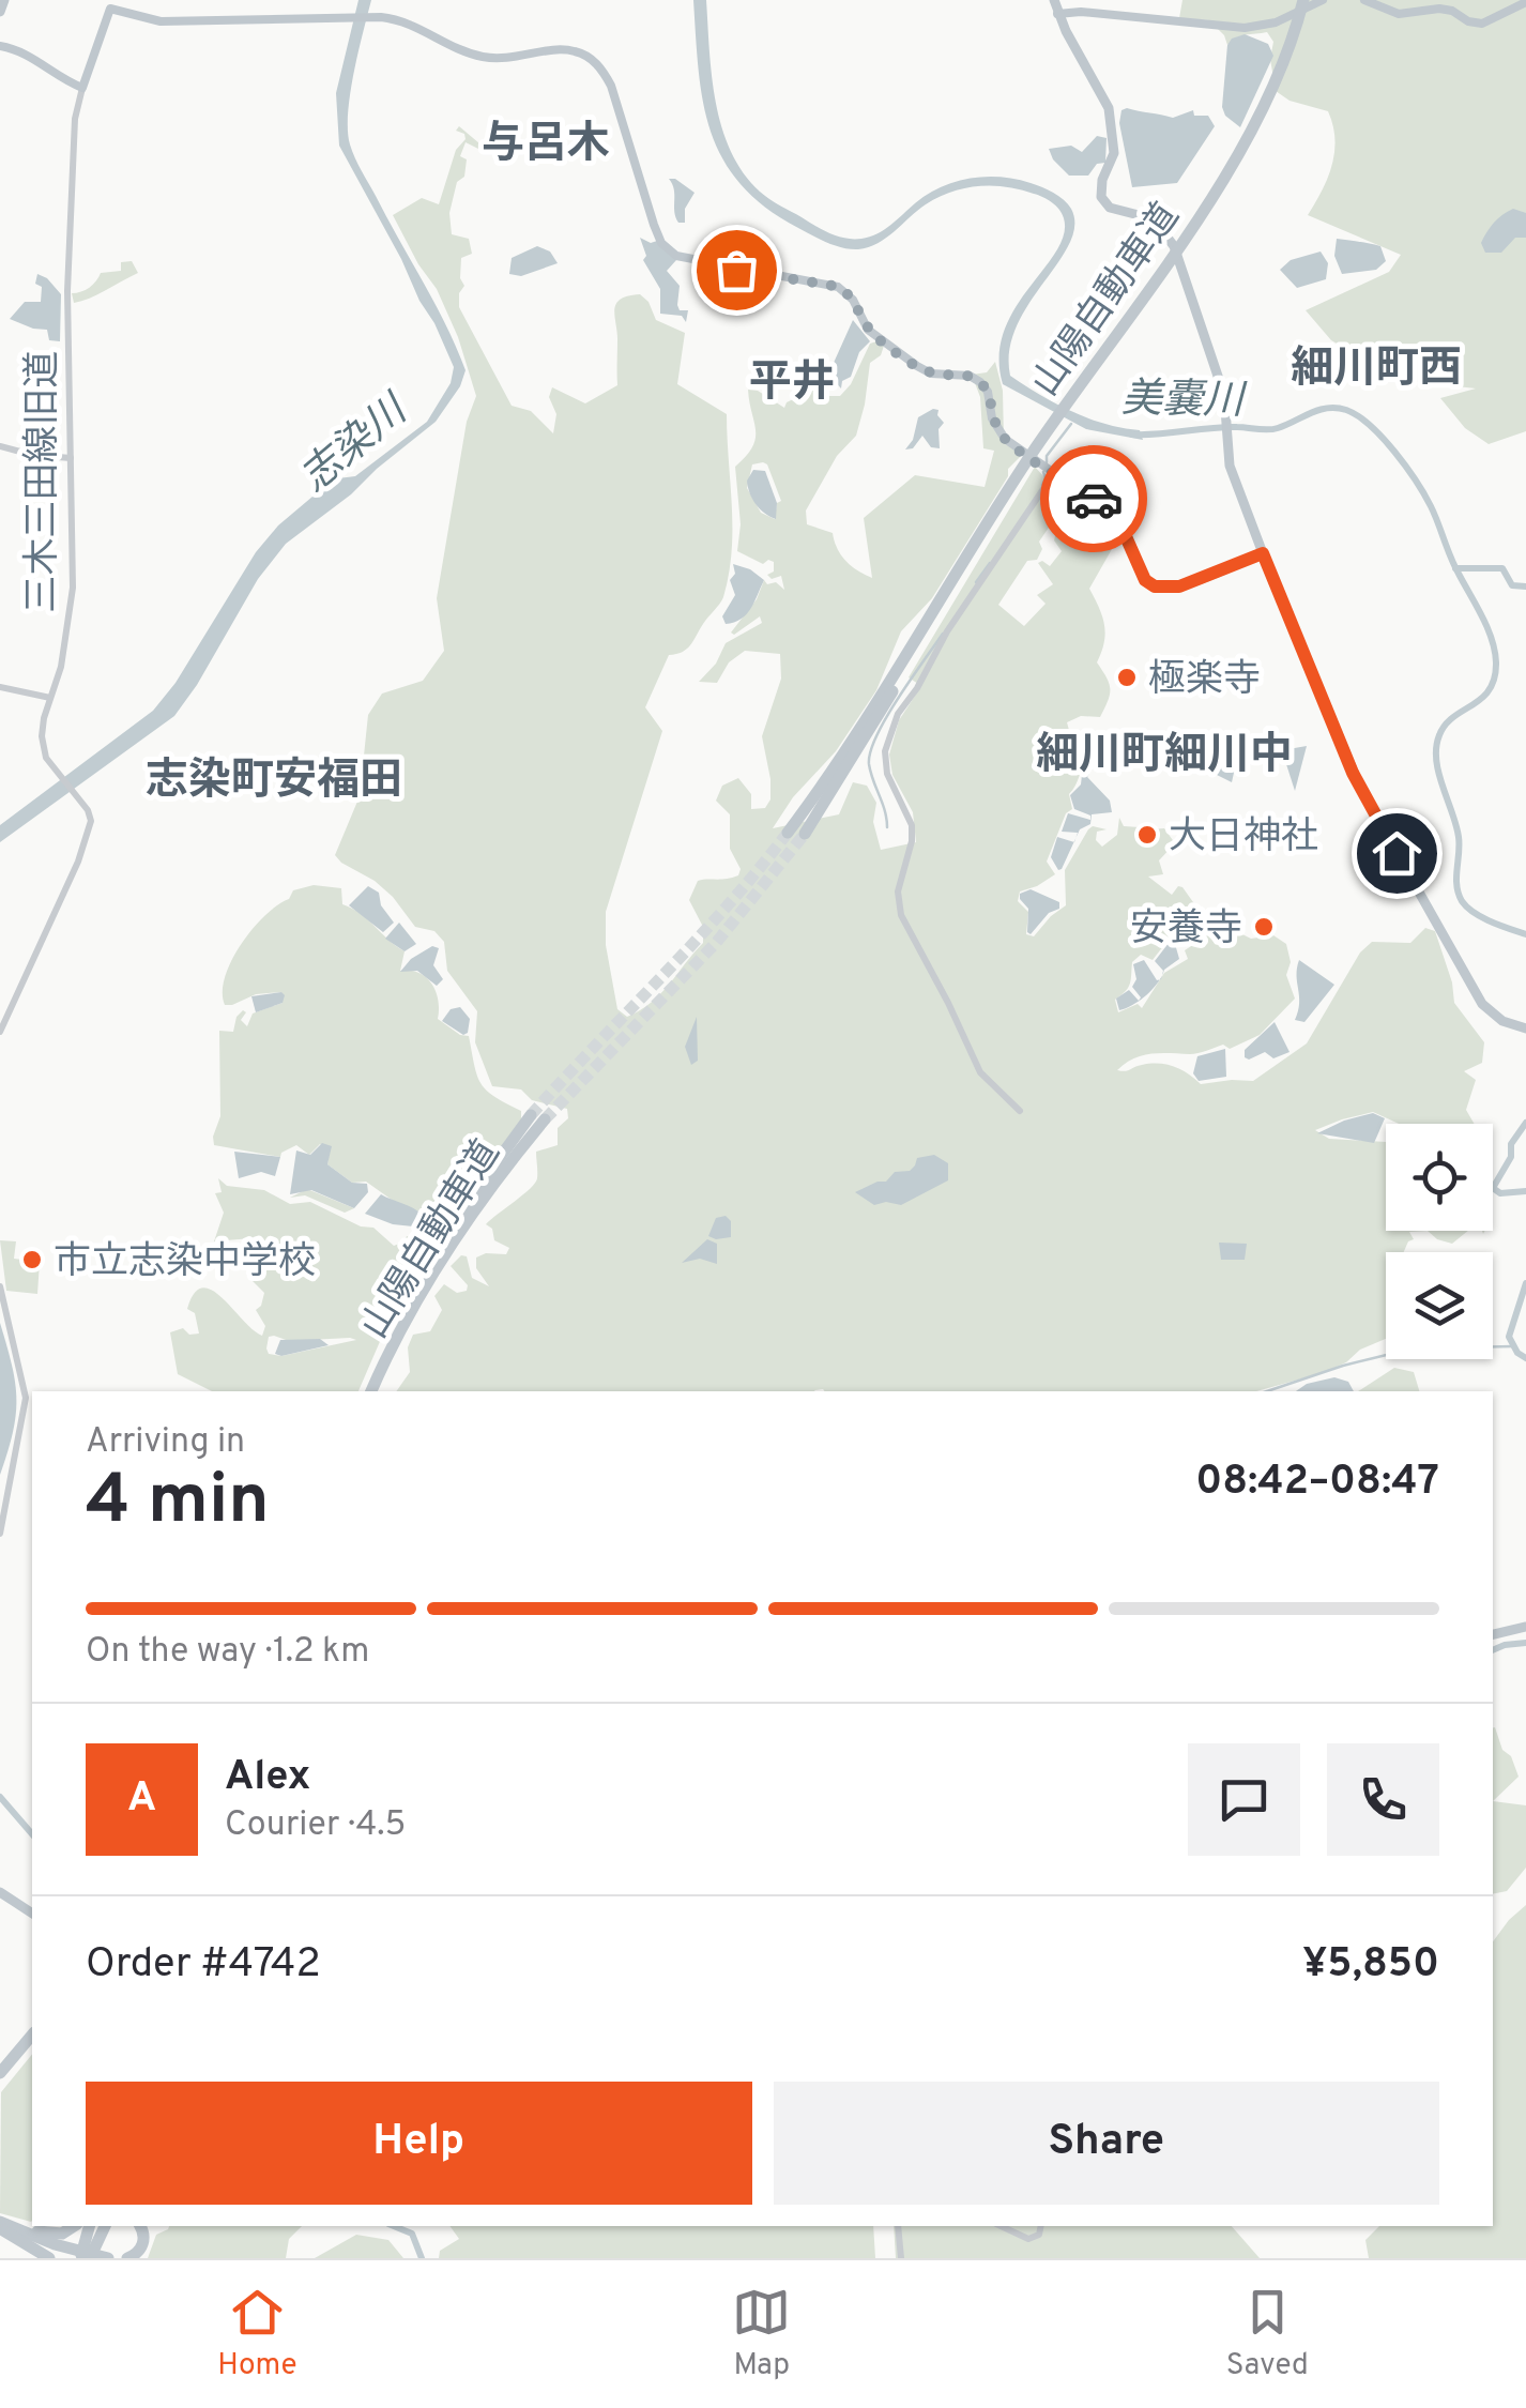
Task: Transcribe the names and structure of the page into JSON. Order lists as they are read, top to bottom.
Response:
{
  "streets": {
    "highway": ["山陽自動車道"],
    "street": ["三木三田線旧道"]
  },
  "districts": [
    "与呂木",
    "細川町西",
    "平井",
    "細川町細川中",
    "志染町安福田"
  ],
  "water": ["美嚢川", "志染川"],
  "places": [
    "極楽寺",
    "大日神社",
    "安養寺",
    "市立志染中学校"
  ],
  "page": {
    "heading": ["4 min", "Arriving in", "08:42–08:47"],
    "panel": [
      "Alex",
      "Courier · 4.5",
      "Order #4742",
      "¥5,850"
    ],
    "bar": "On the way · 1.2 km",
    "round": "A",
    "buttons": ["Help", "Share"],
    "tabs": ["Home", "Map", "Saved"]
  }
}
